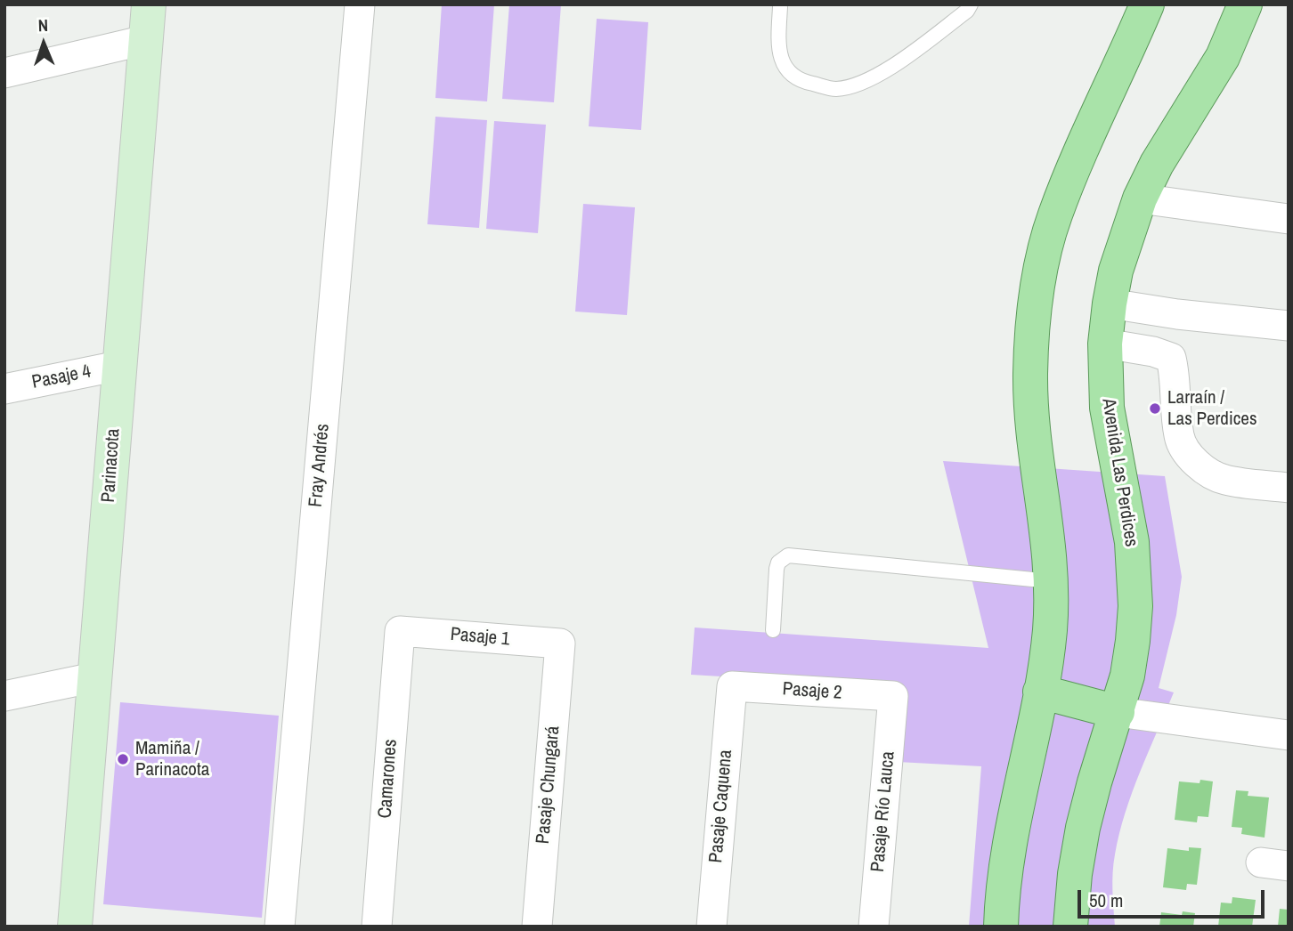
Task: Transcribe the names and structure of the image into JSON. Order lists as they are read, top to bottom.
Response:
{
  "streets": {
    "main road": ["Avenida Las Perdices"],
    "street": [
      "Pasaje 4",
      "Parinacota",
      "Fray Andrés",
      "Pasaje 1",
      "Pasaje 2",
      "Camarones",
      "Pasaje Chungará",
      "Pasaje Caquena",
      "Pasaje Río Lauca"
    ]
  },
  "crossings": [
    ["Pasaje 4", "Parinacota"],
    ["Pasaje 1", "Camarones"],
    ["Pasaje 1", "Pasaje Chungará"],
    ["Pasaje 2", "Pasaje Caquena"],
    ["Pasaje 2", "Pasaje Río Lauca"]
  ],
  "places": ["Larraín / Las Perdices", "Mamiña / Parinacota"],
  "scale_bar": "50 m",
  "north": "top"
}
